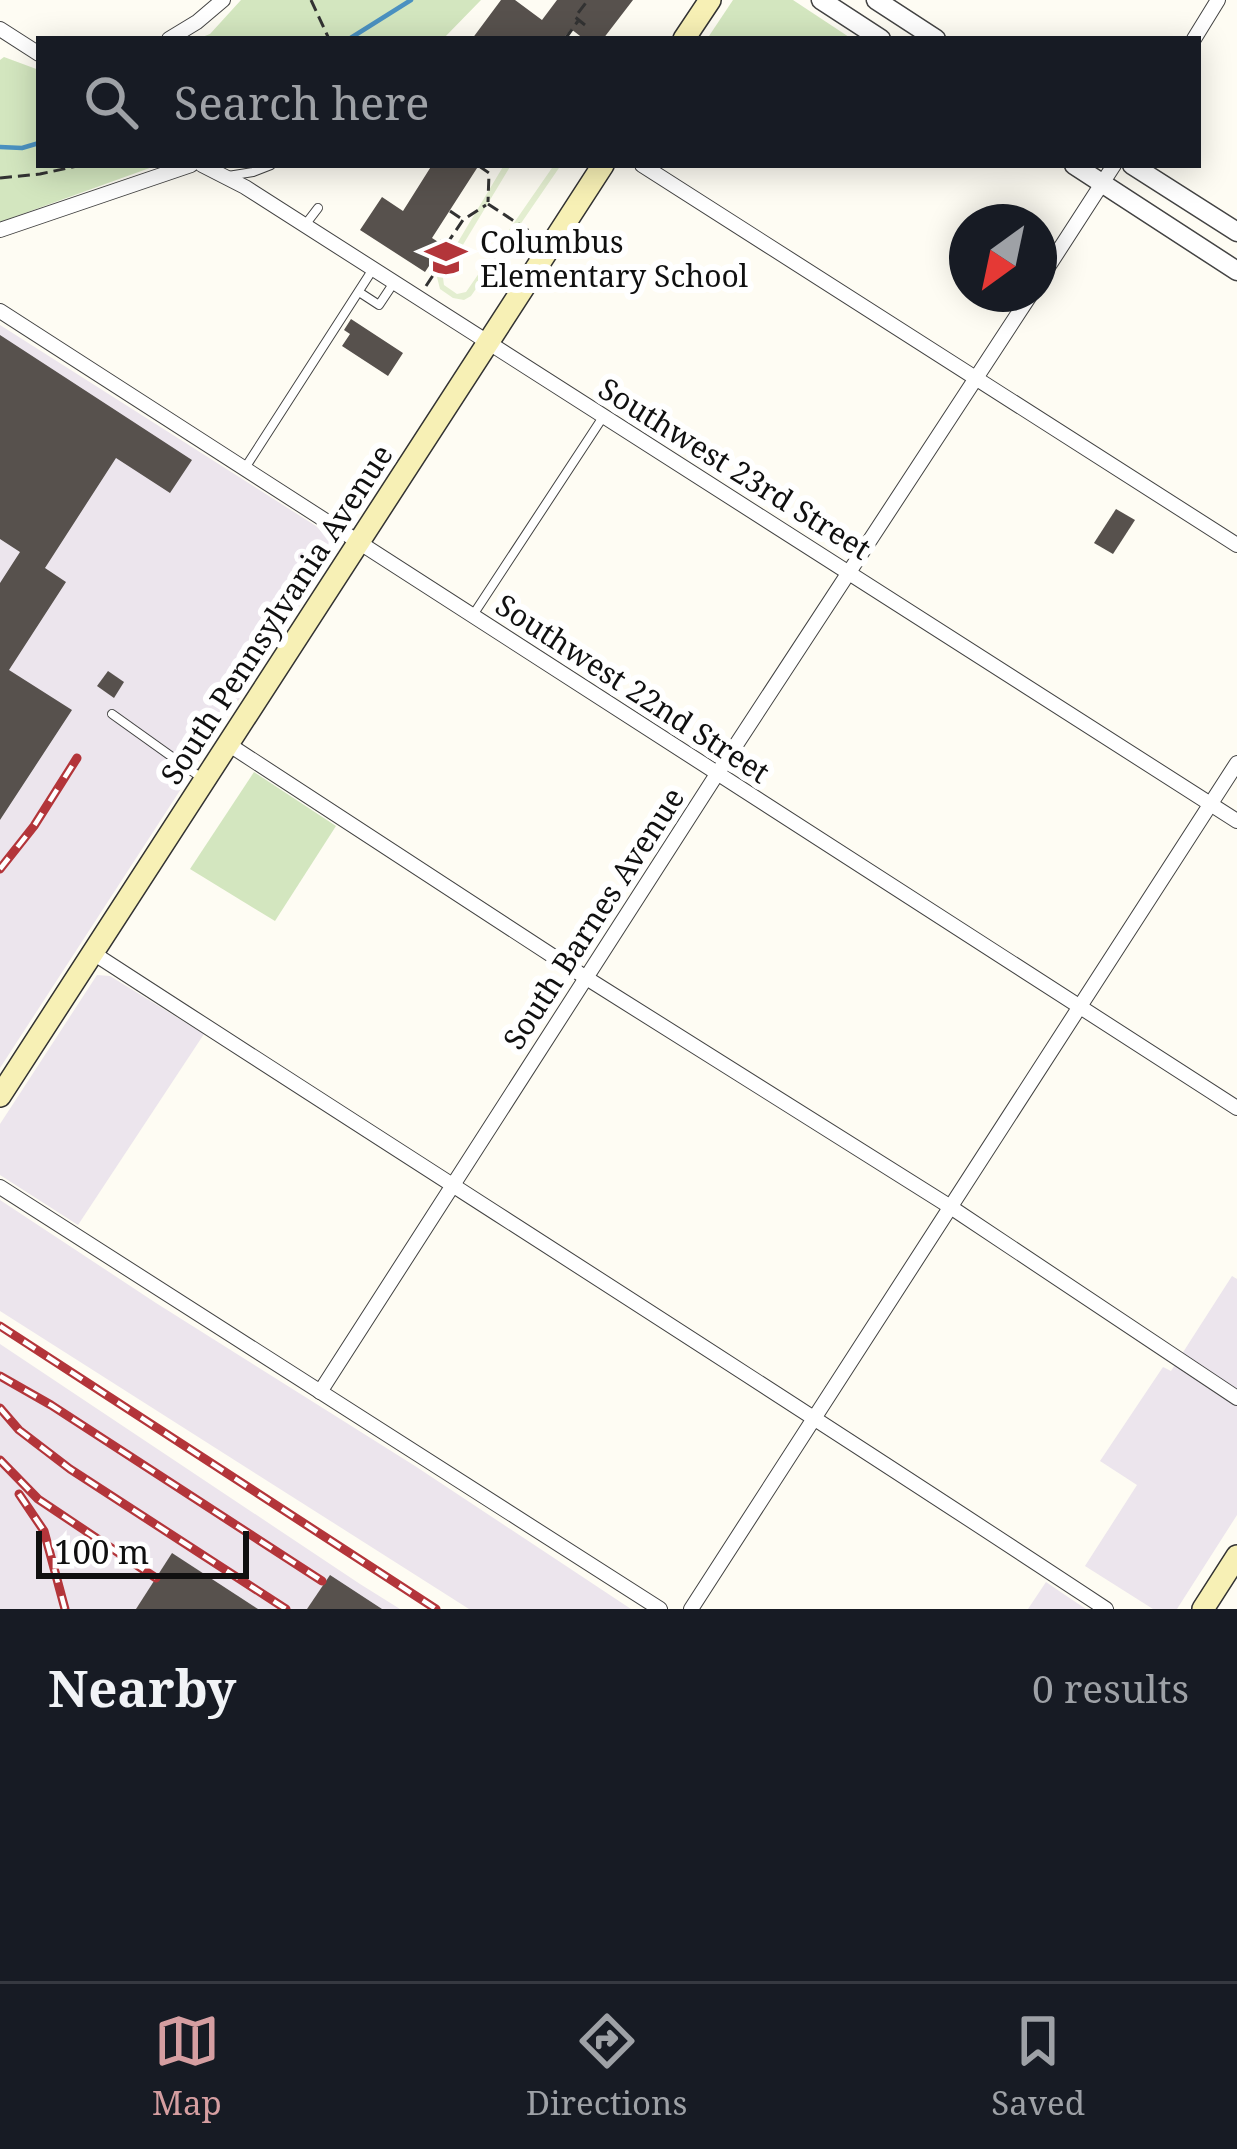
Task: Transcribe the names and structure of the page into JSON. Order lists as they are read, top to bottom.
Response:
{
  "streets": {
    "main road": ["South Pennsylvania Avenue"],
    "street": ["Southwest 23rd Street", "Southwest 22nd Street", "South Barnes Avenue"]
  },
  "crossings": [
    ["Southwest 23rd Street", "South Pennsylvania Avenue"],
    ["Southwest 23rd Street", "South Barnes Avenue"],
    ["South Pennsylvania Avenue", "Southwest 22nd Street"],
    ["Southwest 22nd Street", "South Barnes Avenue"]
  ],
  "places": {
    "school or university": ["Columbus Elementary School"]
  },
  "scale_bar": "100 m",
  "north": "bottom left",
  "page": {
    "search": "Search here",
    "scale": "100 m",
    "heading": ["Nearby", "0 results"],
    "nav": ["Map", "Directions", "Saved"]
  }
}
